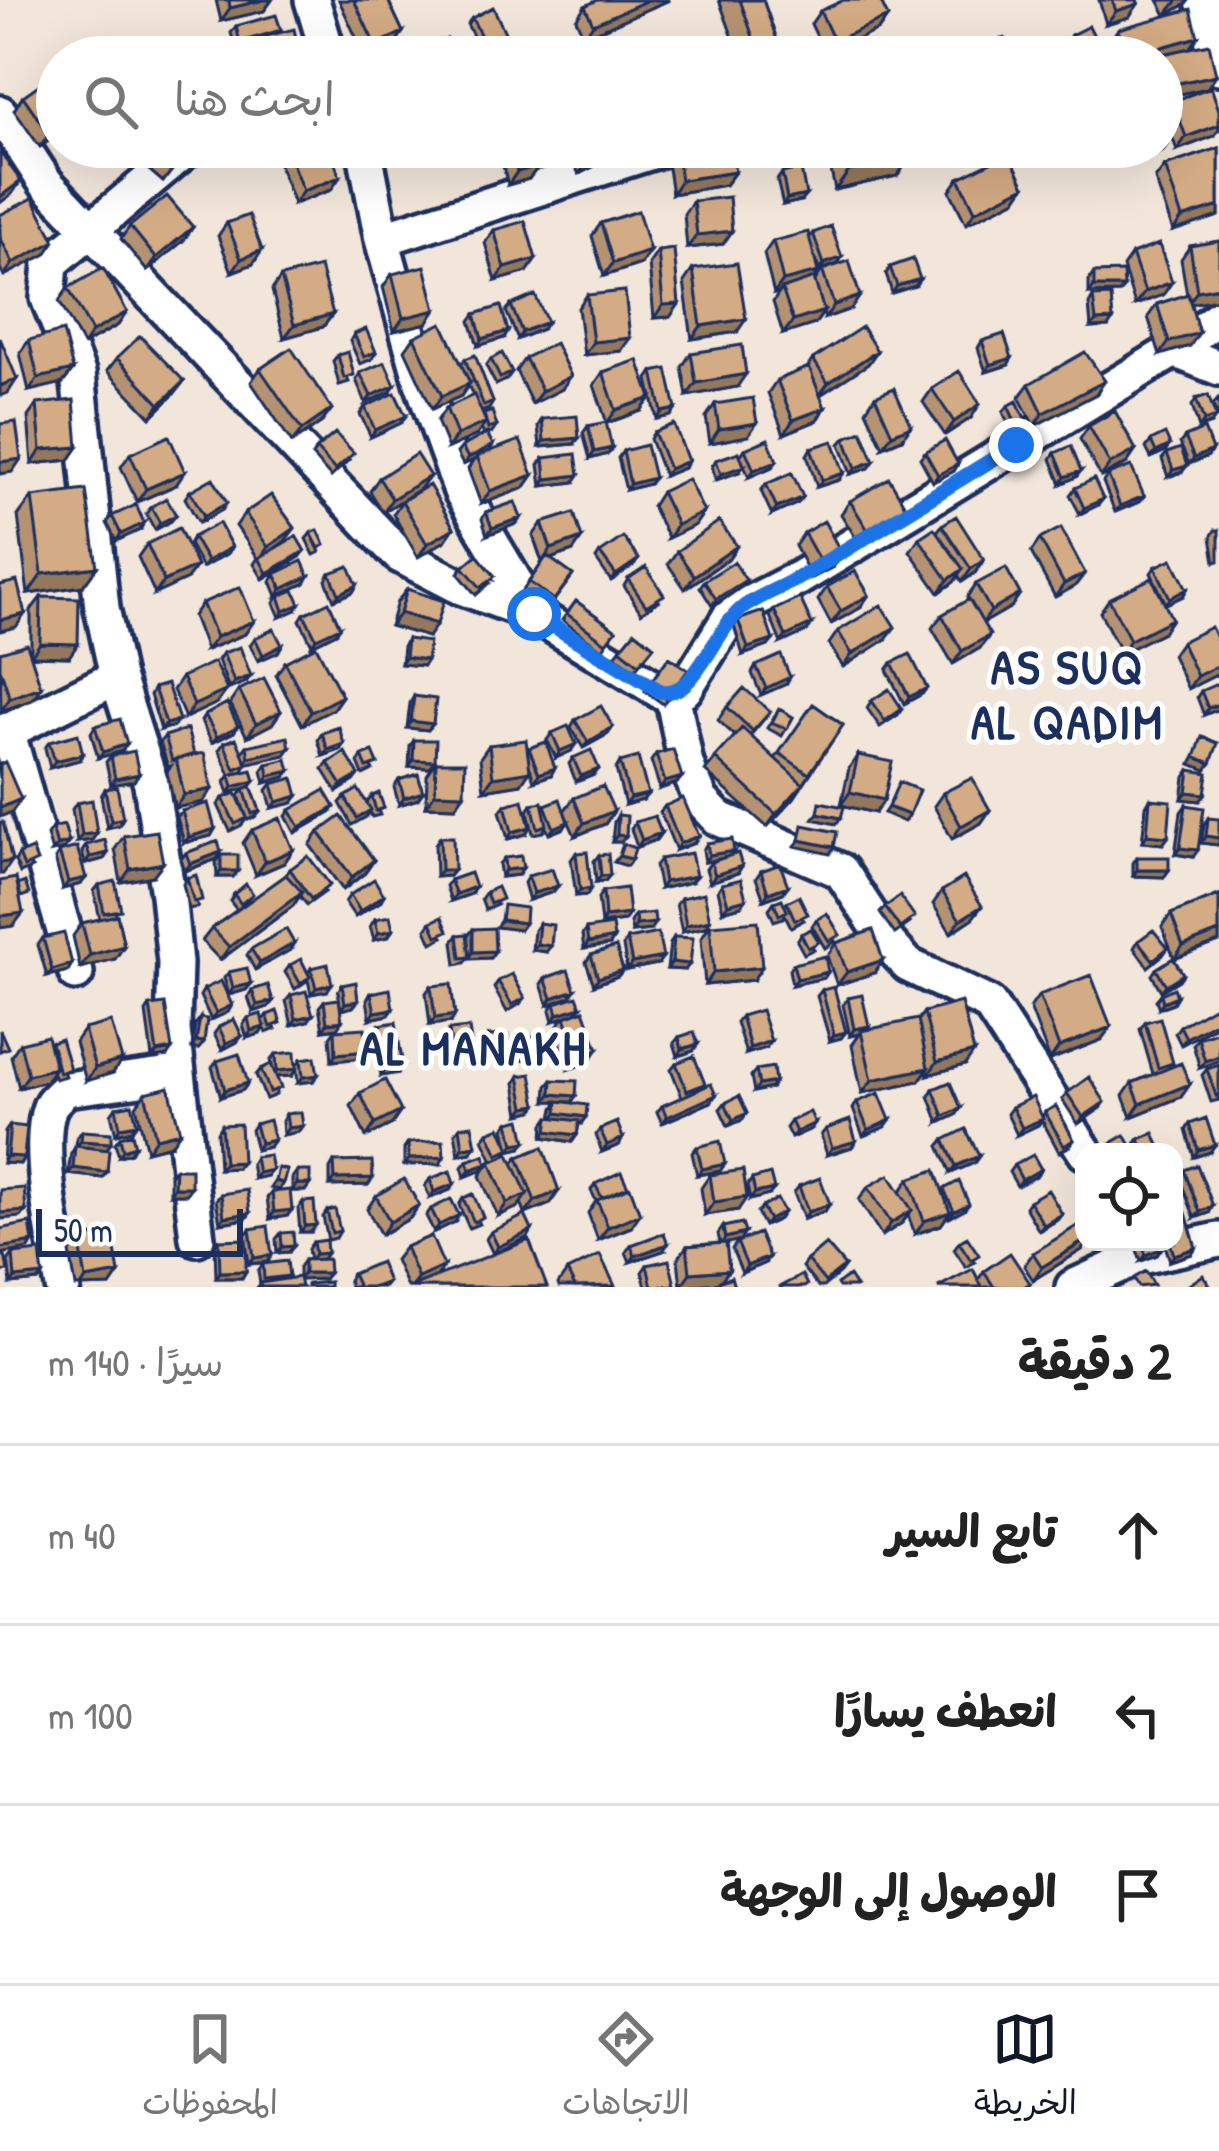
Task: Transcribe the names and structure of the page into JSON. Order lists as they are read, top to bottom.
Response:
{
  "districts": ["AS SUQ AL QADIM", "AL MANAKH"],
  "scale_bar": "50 m",
  "page": {
    "search": "ابحث هنا",
    "scale": "50 m",
    "heading": ["2 دقيقة", "سيرًا · 140 m"],
    "list": [
      ["تابع السير", "40 m"],
      ["انعطف يسارًا", "100 m"],
      "الوصول إلى الوجهة"
    ],
    "nav": ["الخريطة", "الاتجاهات", "المحفوظات"]
  }
}
